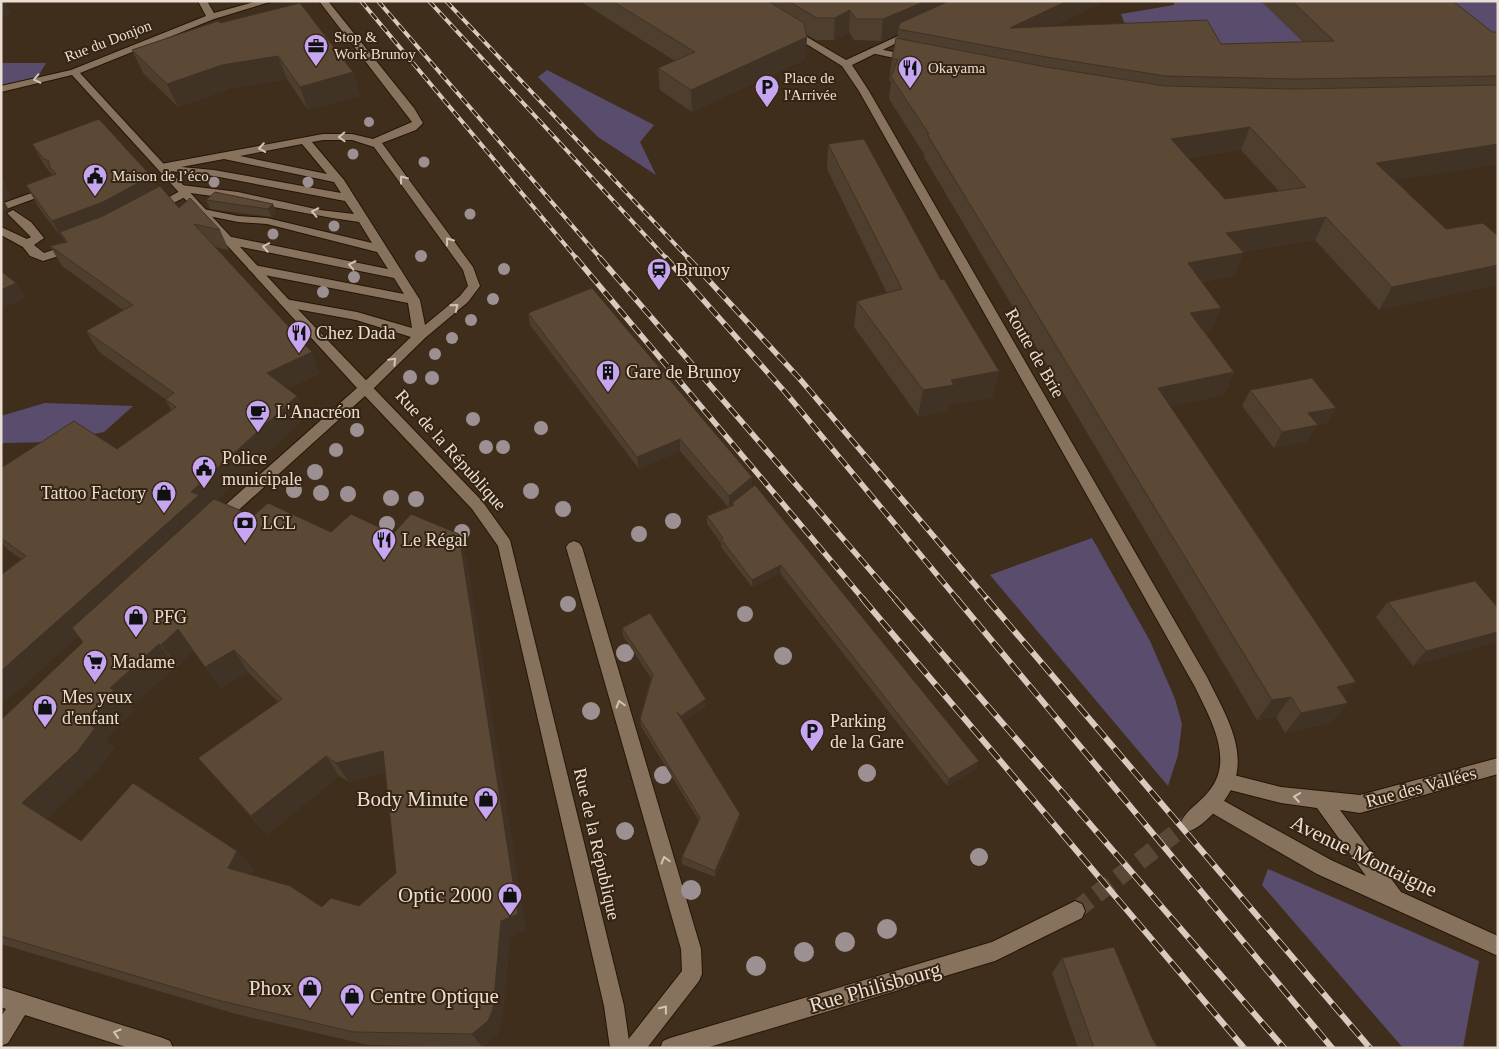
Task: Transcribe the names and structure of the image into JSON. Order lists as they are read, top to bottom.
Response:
{
  "streets": {
    "street": [
      "Rue du Donjon",
      "Route de Brie",
      "Rue de la République",
      "Rue des Vallées",
      "Avenue Montaigne",
      "Rue Philisbourg"
    ]
  },
  "crossings": [
    ["Rue du Donjon", "Rue de la République"],
    ["Route de Brie", "Rue des Vallées"],
    ["Route de Brie", "Avenue Montaigne"]
  ],
  "one_way": ["Rue des Vallées"],
  "places": {
    "office": ["Stop & Work Brunoy"],
    "restaurant": ["Okayama", "Chez Dada", "Le Régal"],
    "parking": ["Place de l'Arrivée", "Parking de la Gare"],
    "public building": ["Maison de l’éco", "Police municipale"],
    "station": ["Brunoy"],
    "building": ["Gare de Brunoy"],
    "cafe": ["L'Anacréon"],
    "shop": [
      "Tattoo Factory",
      "PFG",
      "Mes yeux d'enfant",
      "Body Minute",
      "Optic 2000",
      "Phox",
      "Centre Optique"
    ],
    "bank": ["LCL"],
    "supermarket": ["Madame"]
  }
}
